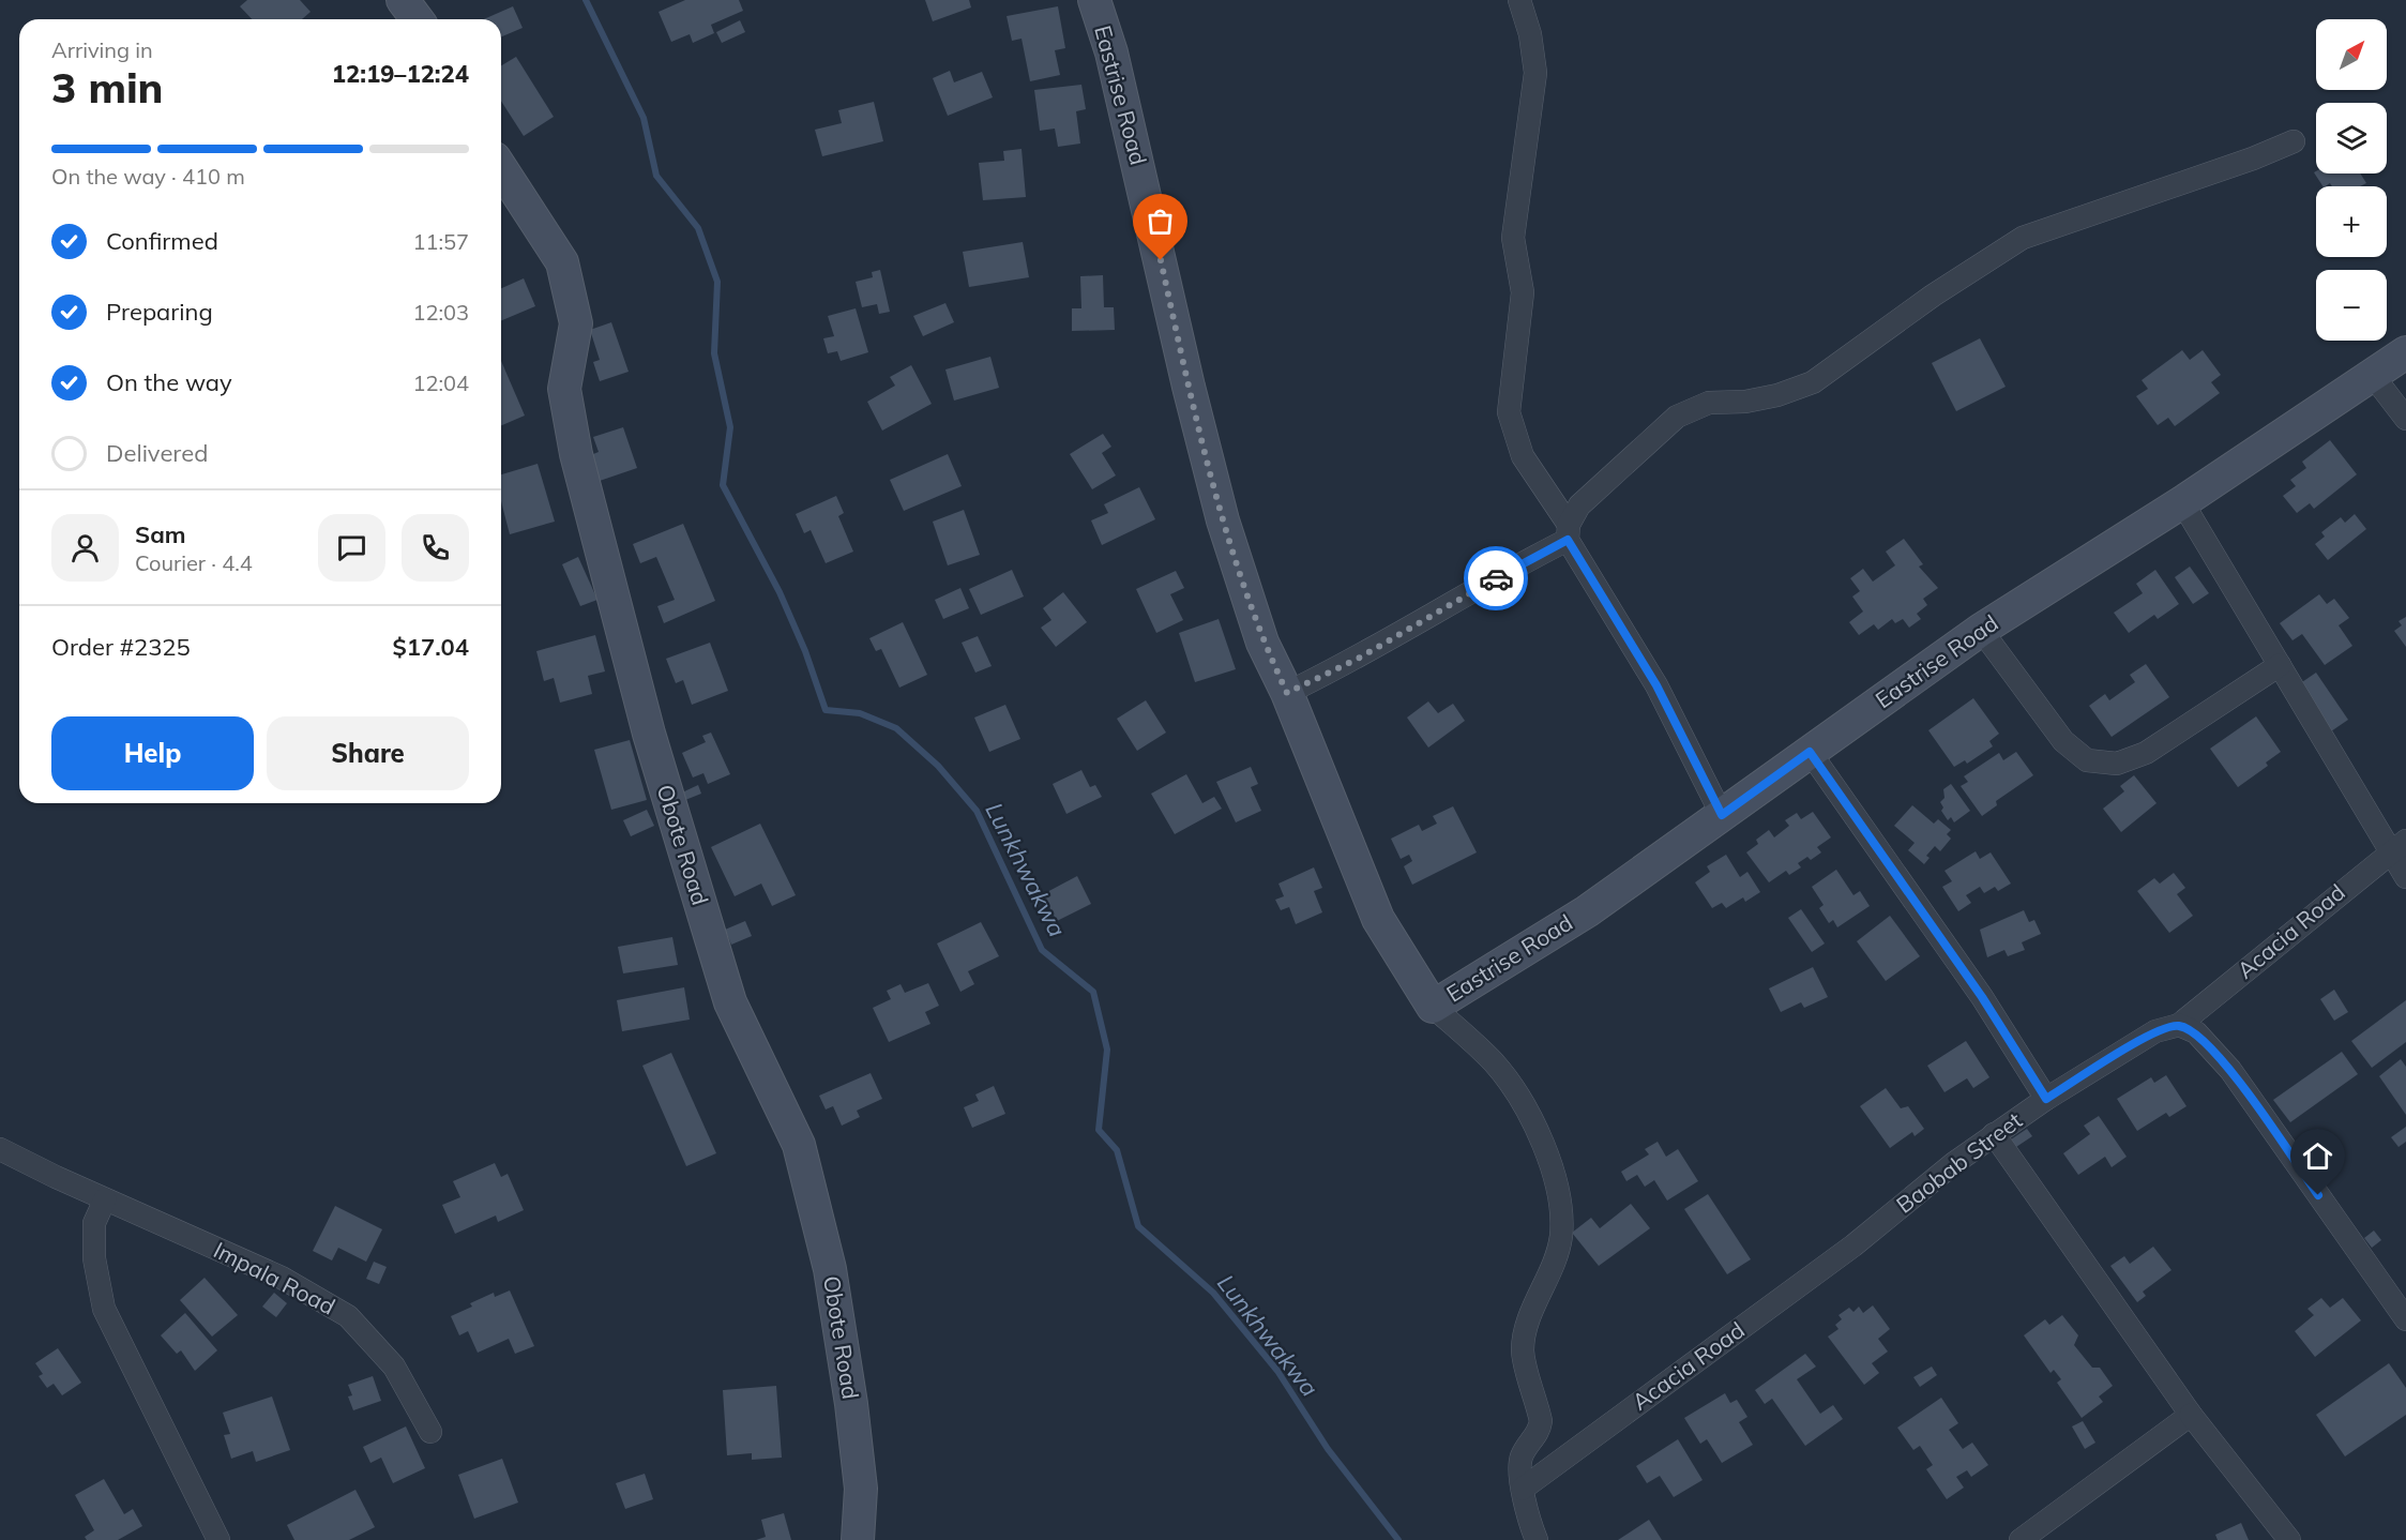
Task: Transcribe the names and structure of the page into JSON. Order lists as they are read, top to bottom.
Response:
{
  "streets": {
    "street": [
      "Eastrise Road",
      "Obote Road",
      "Acacia Road",
      "Baobab Street",
      "Impala Road"
    ]
  },
  "crossings": [
    ["Acacia Road", "Baobab Street"]
  ],
  "water": ["Lunkhwakwa"],
  "north": "top right",
  "page": {
    "map_buttons": ["+", "−"],
    "heading": ["3 min", "Arriving in", "12:19–12:24"],
    "panel": [
      "Sam",
      "Courier · 4.4",
      "Order #2325",
      "$17.04"
    ],
    "bar": "On the way · 410 m",
    "list": [
      ["Confirmed", "11:57"],
      ["Preparing", "12:03"],
      ["On the way", "12:04"],
      "Delivered"
    ],
    "buttons": ["Help", "Share"]
  }
}
